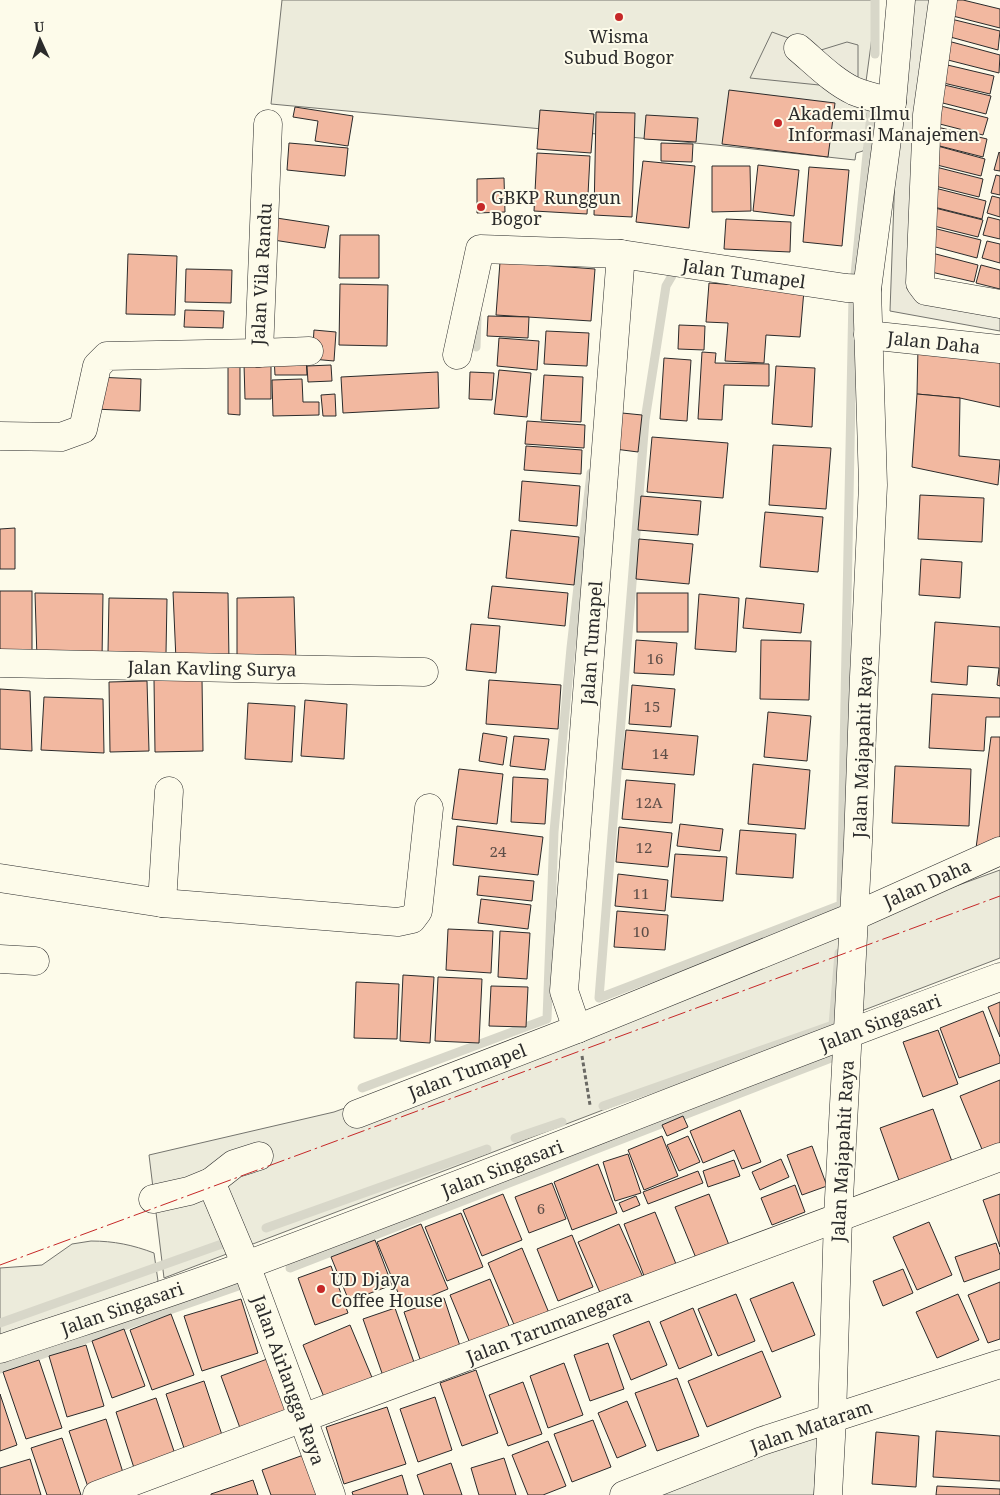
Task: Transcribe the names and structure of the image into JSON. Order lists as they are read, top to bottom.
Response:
{
  "streets": {
    "street": [
      "Jalan Tumapel",
      "Jalan Vila Randu",
      "Jalan Daha",
      "Jalan Kavling Surya",
      "Jalan Majapahit Raya",
      "Jalan Singasari",
      "Jalan Tarumanegara",
      "Jalan Airlangga Raya",
      "Jalan Mataram"
    ]
  },
  "crossings": [
    ["Jalan Tumapel", "Jalan Daha"],
    ["Jalan Tumapel", "Jalan Majapahit Raya"],
    ["Jalan Daha", "Jalan Majapahit Raya"],
    ["Jalan Majapahit Raya", "Jalan Singasari"],
    ["Jalan Majapahit Raya", "Jalan Tarumanegara"],
    ["Jalan Majapahit Raya", "Jalan Mataram"],
    ["Jalan Singasari", "Jalan Airlangga Raya"],
    ["Jalan Tarumanegara", "Jalan Airlangga Raya"]
  ],
  "places": [
    "Wisma Subud Bogor",
    "Akademi Ilmu Informasi Manajemen",
    "GBKP Runggun Bogor",
    "UD Djaya Coffee House"
  ],
  "house_numbers": [
    "16",
    "15",
    "14",
    "12A",
    "12",
    "24",
    "11",
    "10",
    "6"
  ],
  "north": "top"
}
